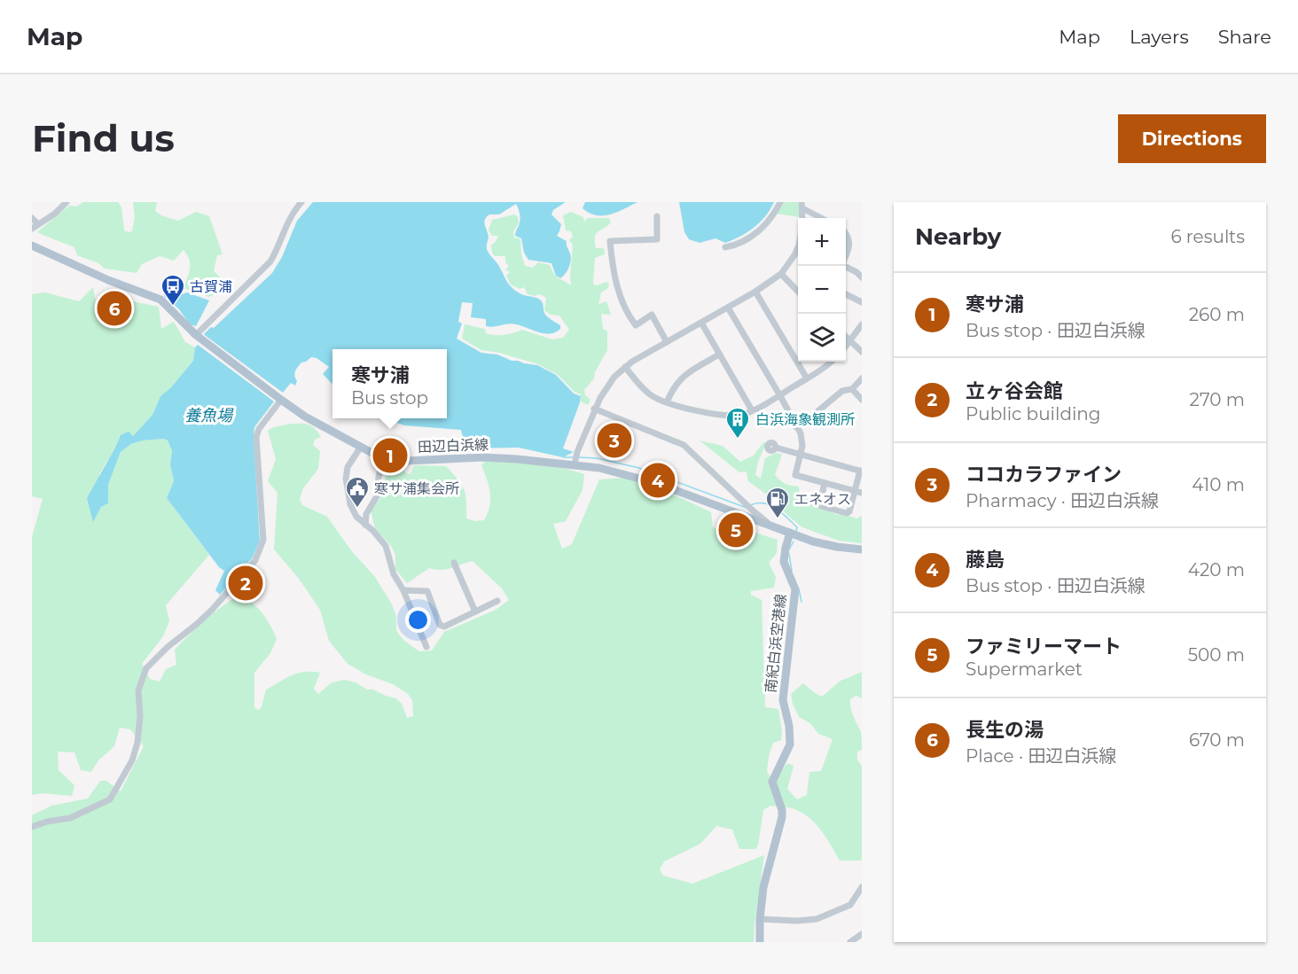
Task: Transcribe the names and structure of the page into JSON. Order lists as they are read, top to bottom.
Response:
{
  "streets": {
    "main road": ["田辺白浜線", "南紀白浜空港線"]
  },
  "crossings": [
    ["田辺白浜線", "南紀白浜空港線"]
  ],
  "water": ["養魚場"],
  "places": {
    "bus stop": ["古賀浦"],
    "building": ["白浜海象観測所"],
    "public building": ["寒サ浦集会所"],
    "fuel station": ["エネオス"]
  },
  "page": {
    "header": "Map",
    "nav": ["Map", "Layers", "Share"],
    "buttons": "Directions",
    "title": "Find us",
    "heading": ["Nearby", "6 results"],
    "map_buttons": ["+", "−"],
    "list": [
      {
        "mark": "1",
        "name": "寒サ浦",
        "note": "Bus stop · 田辺白浜線",
        "value": "260 m"
      },
      {
        "mark": "2",
        "name": "立ヶ谷会館",
        "note": "Public building",
        "value": "270 m"
      },
      {
        "mark": "3",
        "name": "ココカラファイン",
        "note": "Pharmacy · 田辺白浜線",
        "value": "410 m"
      },
      {
        "mark": "4",
        "name": "藤島",
        "note": "Bus stop · 田辺白浜線",
        "value": "420 m"
      },
      {
        "mark": "5",
        "name": "ファミリーマート",
        "note": "Supermarket",
        "value": "500 m"
      },
      {
        "mark": "6",
        "name": "長生の湯",
        "note": "Place · 田辺白浜線",
        "value": "670 m"
      }
    ],
    "pins": [
      "6",
      "3",
      "1",
      "4",
      "5",
      "2"
    ],
    "popup": ["寒サ浦", "Bus stop"]
  }
}
